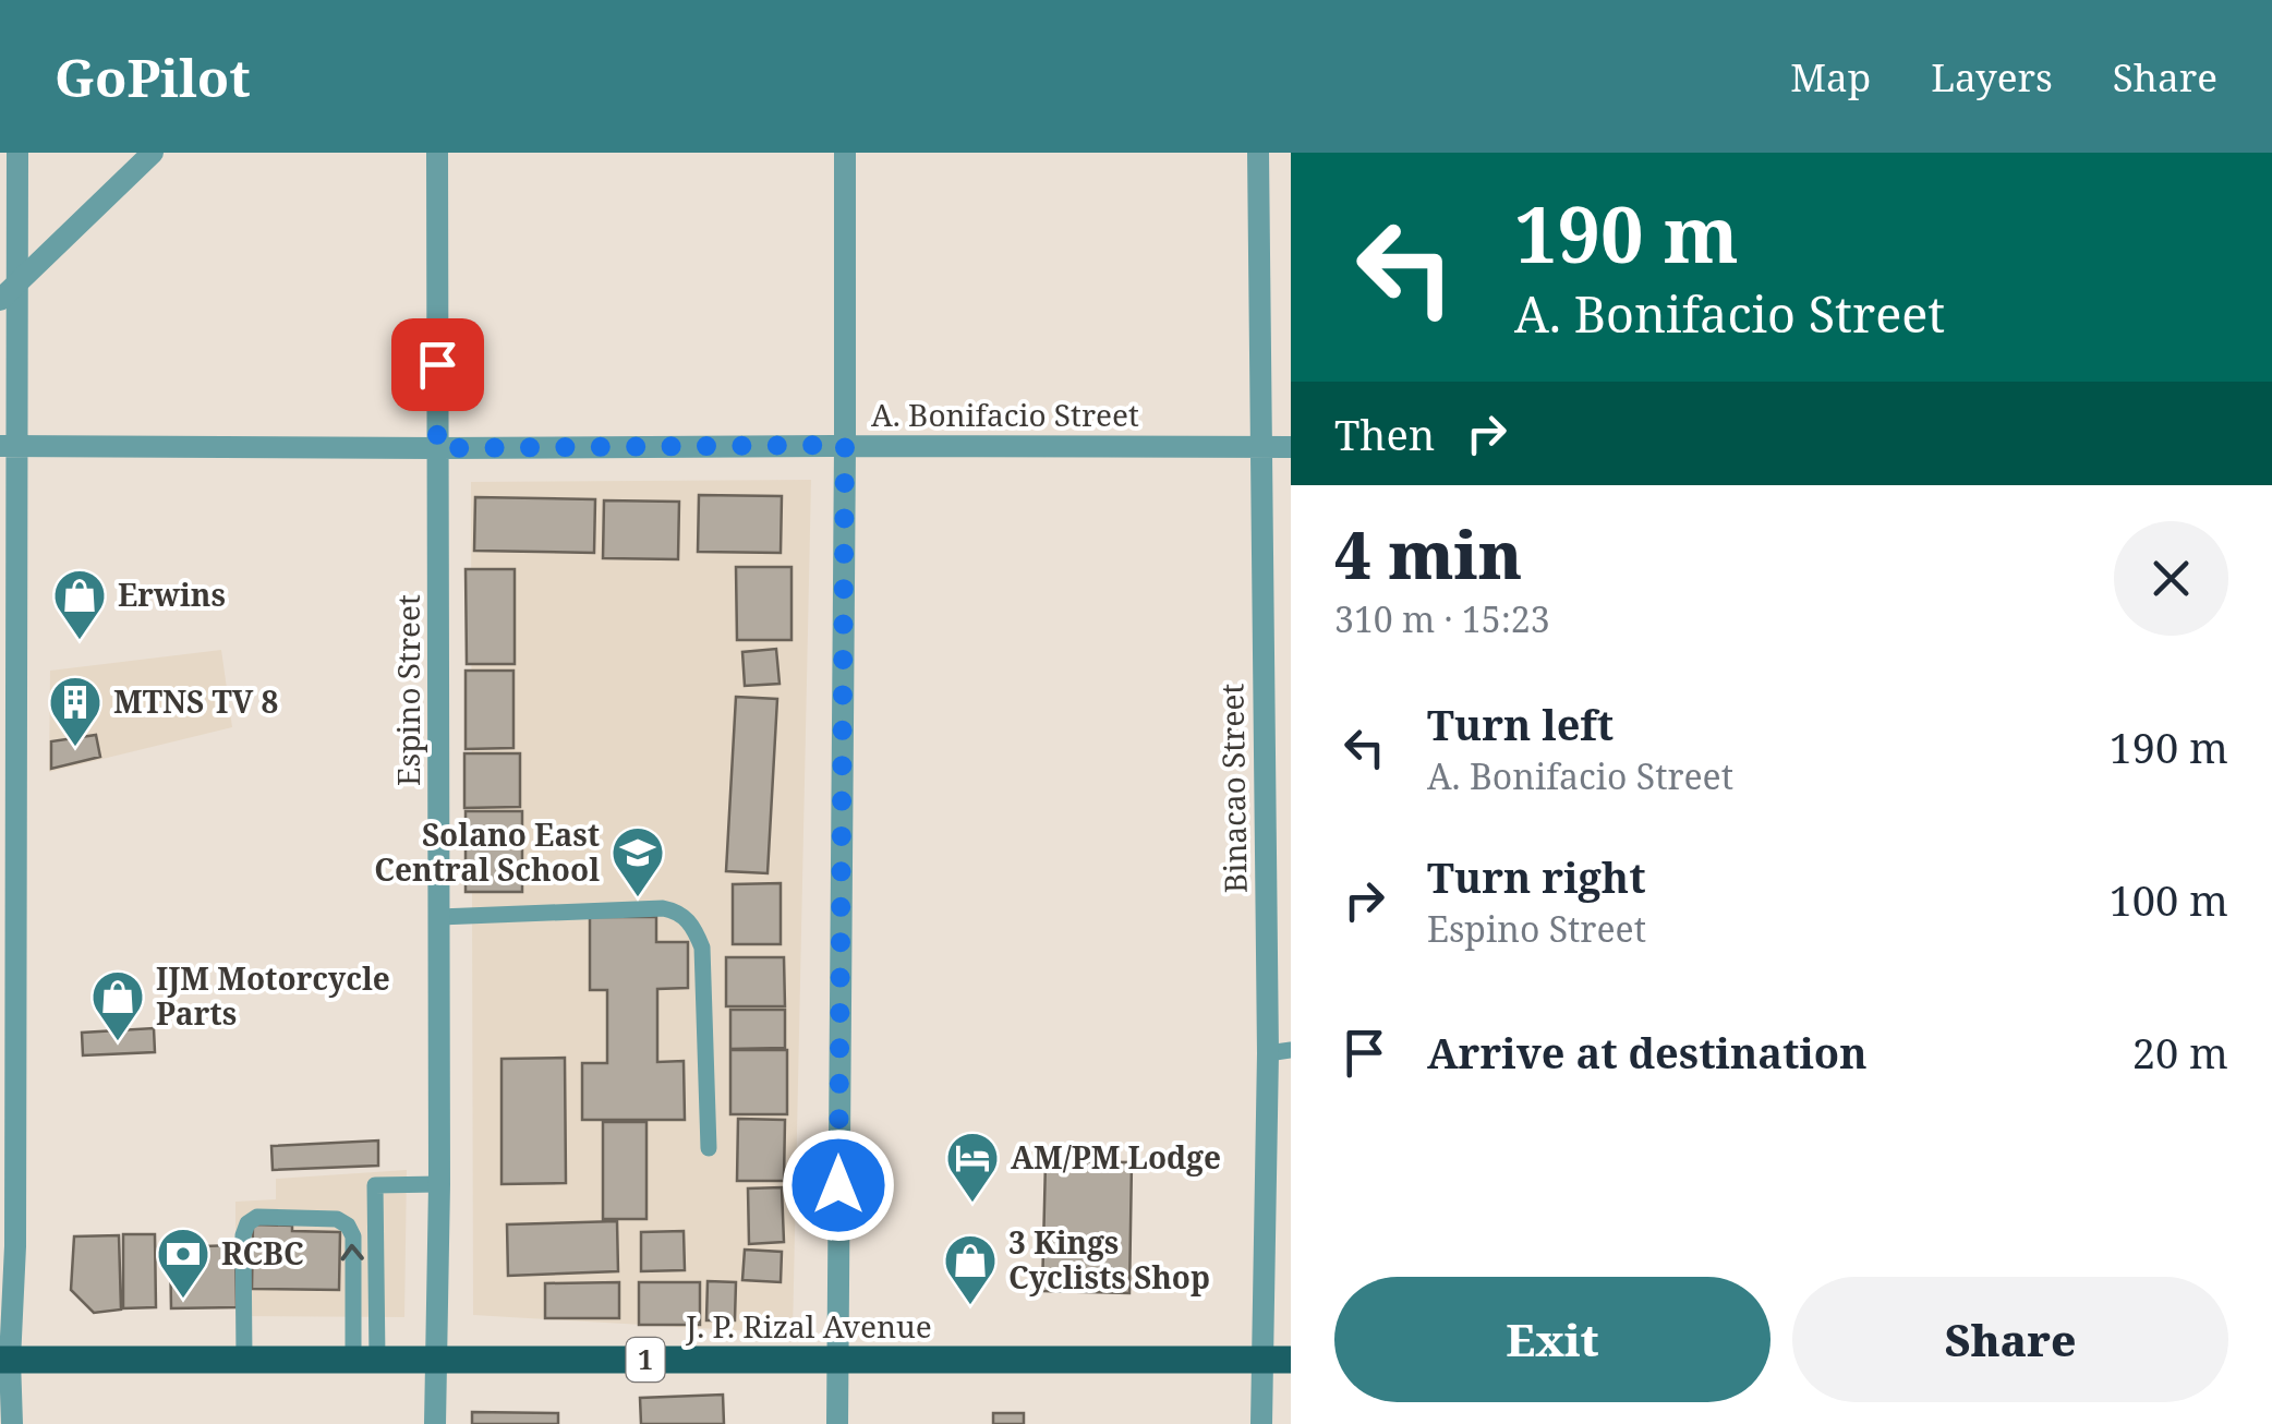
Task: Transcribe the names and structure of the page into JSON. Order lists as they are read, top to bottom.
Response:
{
  "streets": {
    "main road": ["J. P. Rizal Avenue", "1"],
    "street": ["A. Bonifacio Street", "Espino Street", "Binacao Street"]
  },
  "crossings": [
    ["A. Bonifacio Street", "Espino Street"],
    ["A. Bonifacio Street", "Binacao Street"],
    ["Espino Street", "J. P. Rizal Avenue"],
    ["Binacao Street", "J. P. Rizal Avenue"]
  ],
  "places": {
    "shop": ["Erwins", "IJM Motorcycle Parts", "3 Kings Cyclists Shop"],
    "building": ["MTNS TV 8"],
    "school or university": ["Solano East Central School"],
    "hotel": ["AM/PM Lodge"],
    "bank": ["RCBC"]
  },
  "page": {
    "header": "GoPilot",
    "nav": ["Map", "Layers", "Share"],
    "turn": ["190 m", "A. Bonifacio Street"],
    "then": "Then",
    "heading": ["4 min", "310 m · 15:23"],
    "list": [
      {
        "name": "Turn left",
        "note": "A. Bonifacio Street",
        "value": "190 m"
      },
      {
        "name": "Turn right",
        "note": "Espino Street",
        "value": "100 m"
      },
      {
        "name": "Arrive at destination",
        "value": "20 m"
      }
    ],
    "buttons": ["Exit", "Share"]
  }
}
